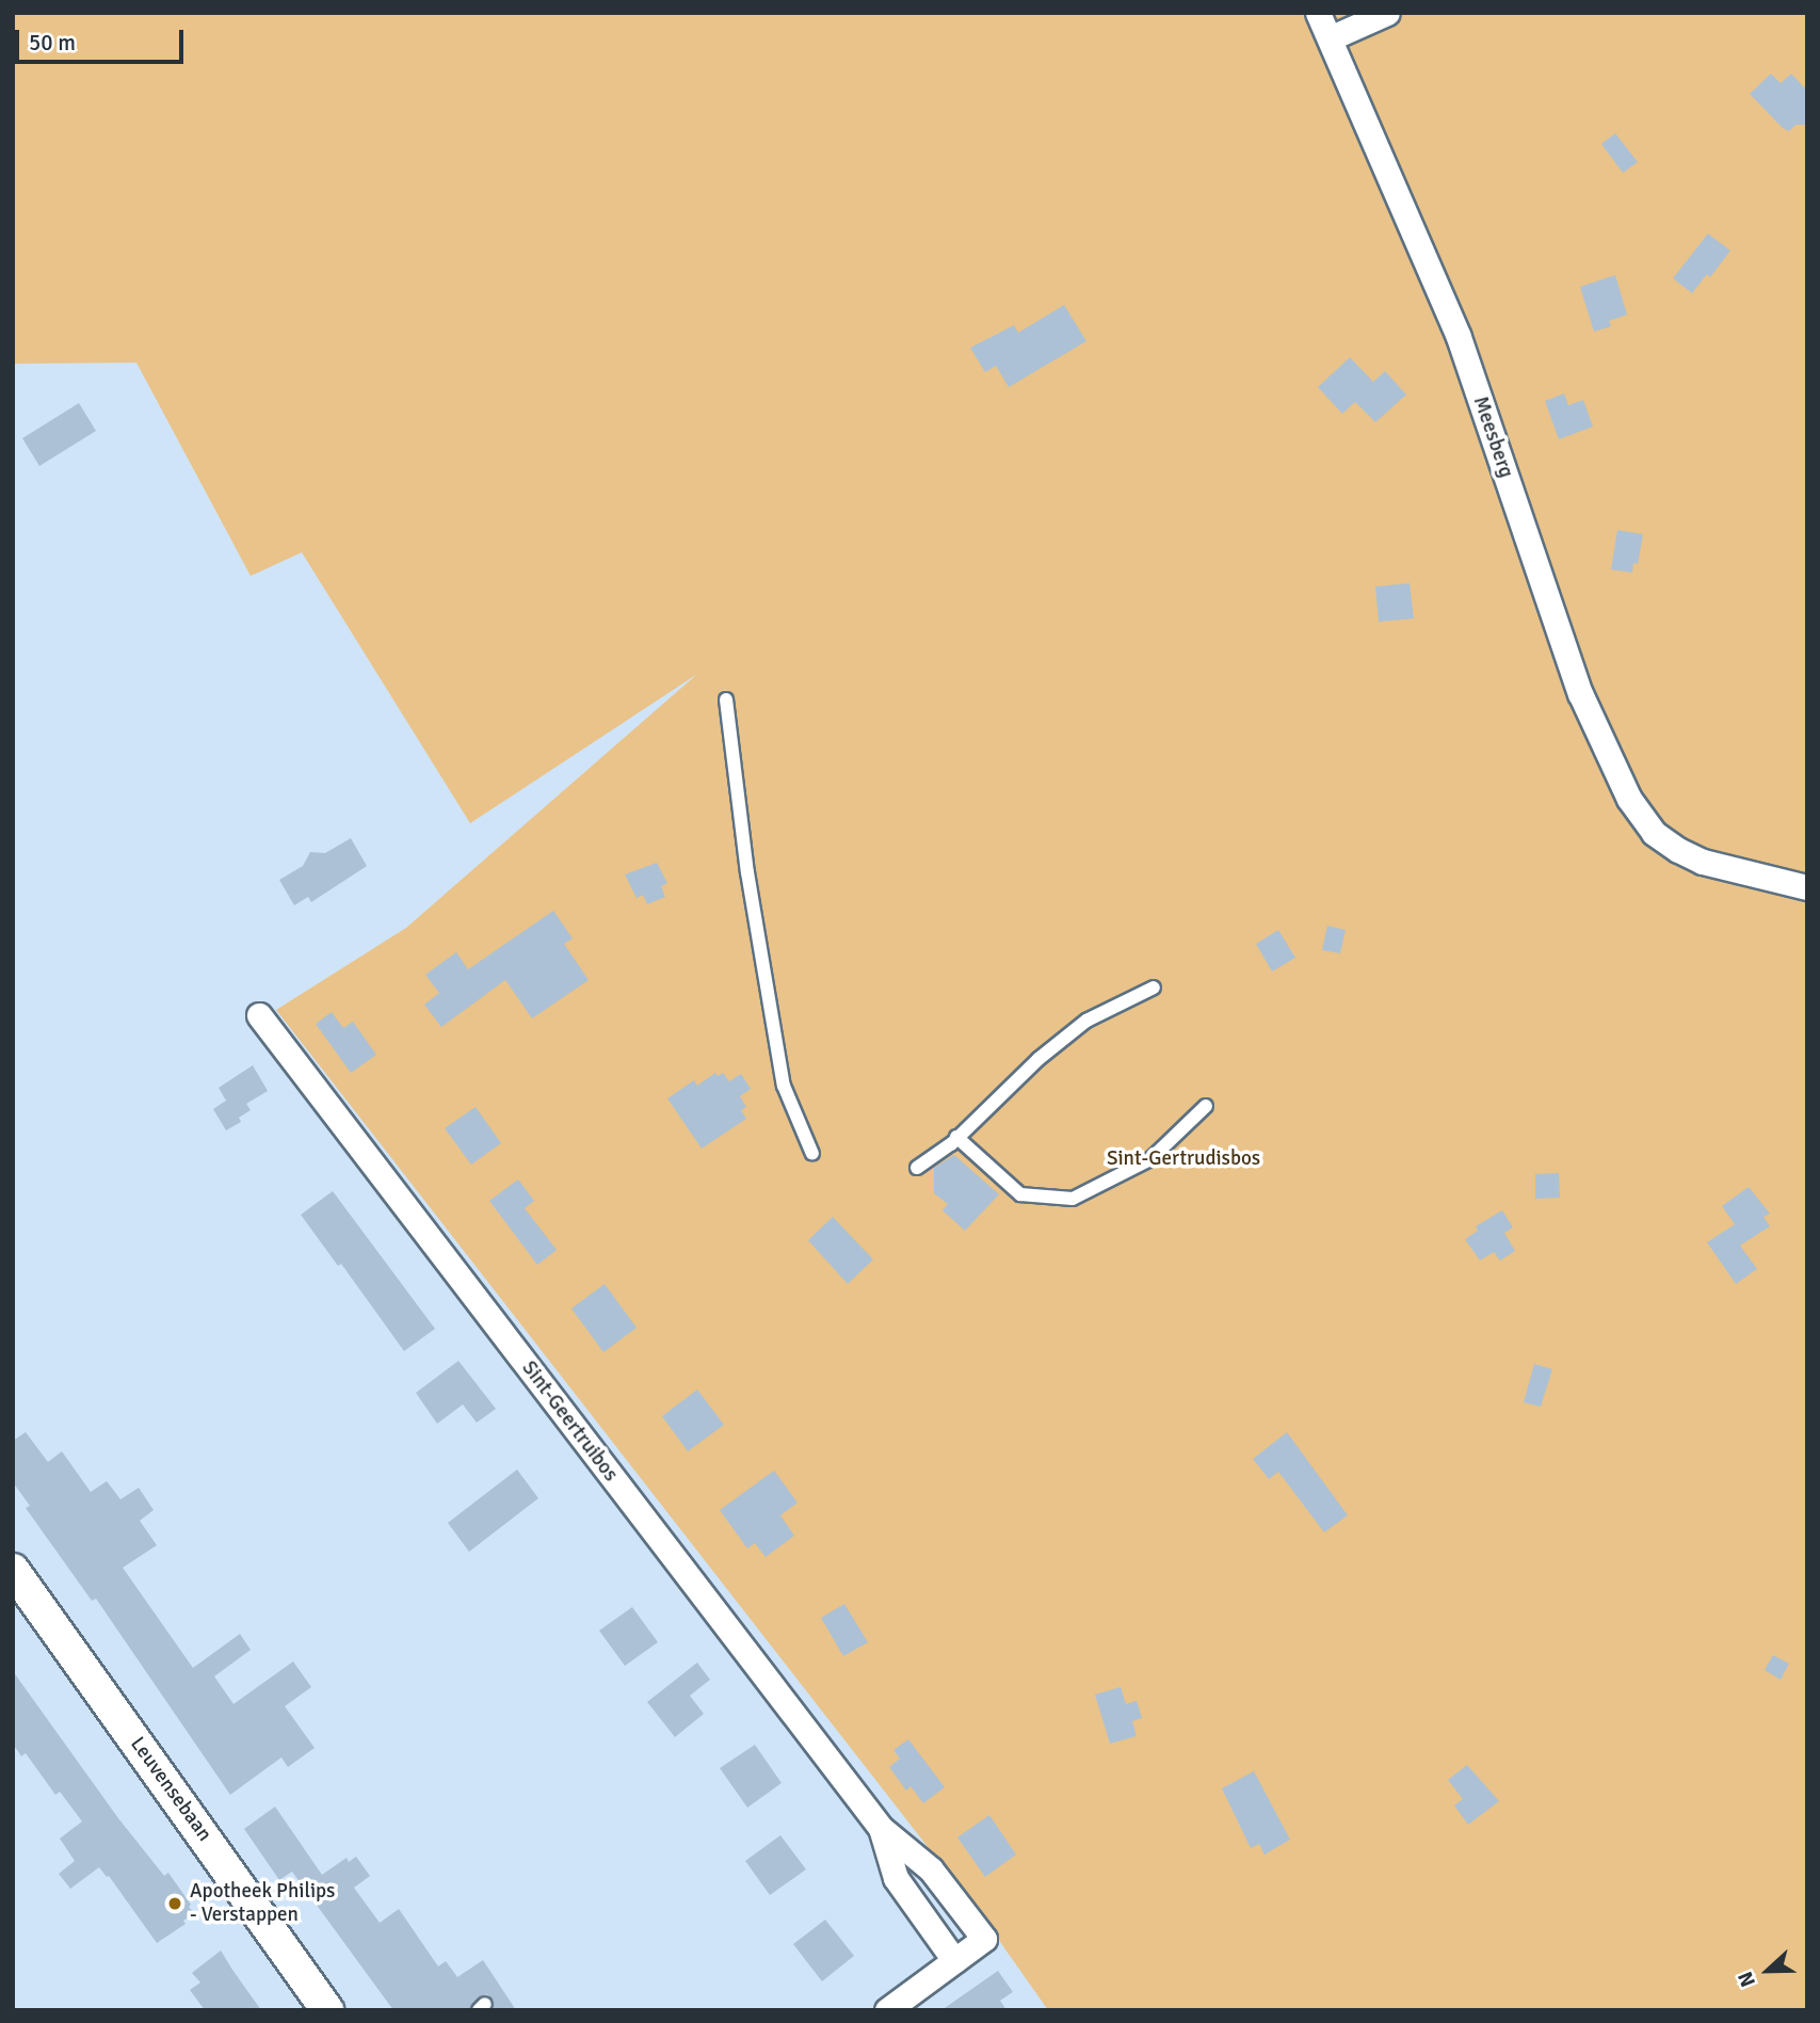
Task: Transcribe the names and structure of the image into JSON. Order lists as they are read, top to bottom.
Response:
{
  "streets": {
    "street": ["Meesberg", "Sint-Geertruibos", "Leuvensebaan"]
  },
  "parks": ["Sint-Gertrudisbos"],
  "places": ["Apotheek Philips - Verstappen"],
  "scale_bar": "50 m",
  "north": "left"
}
